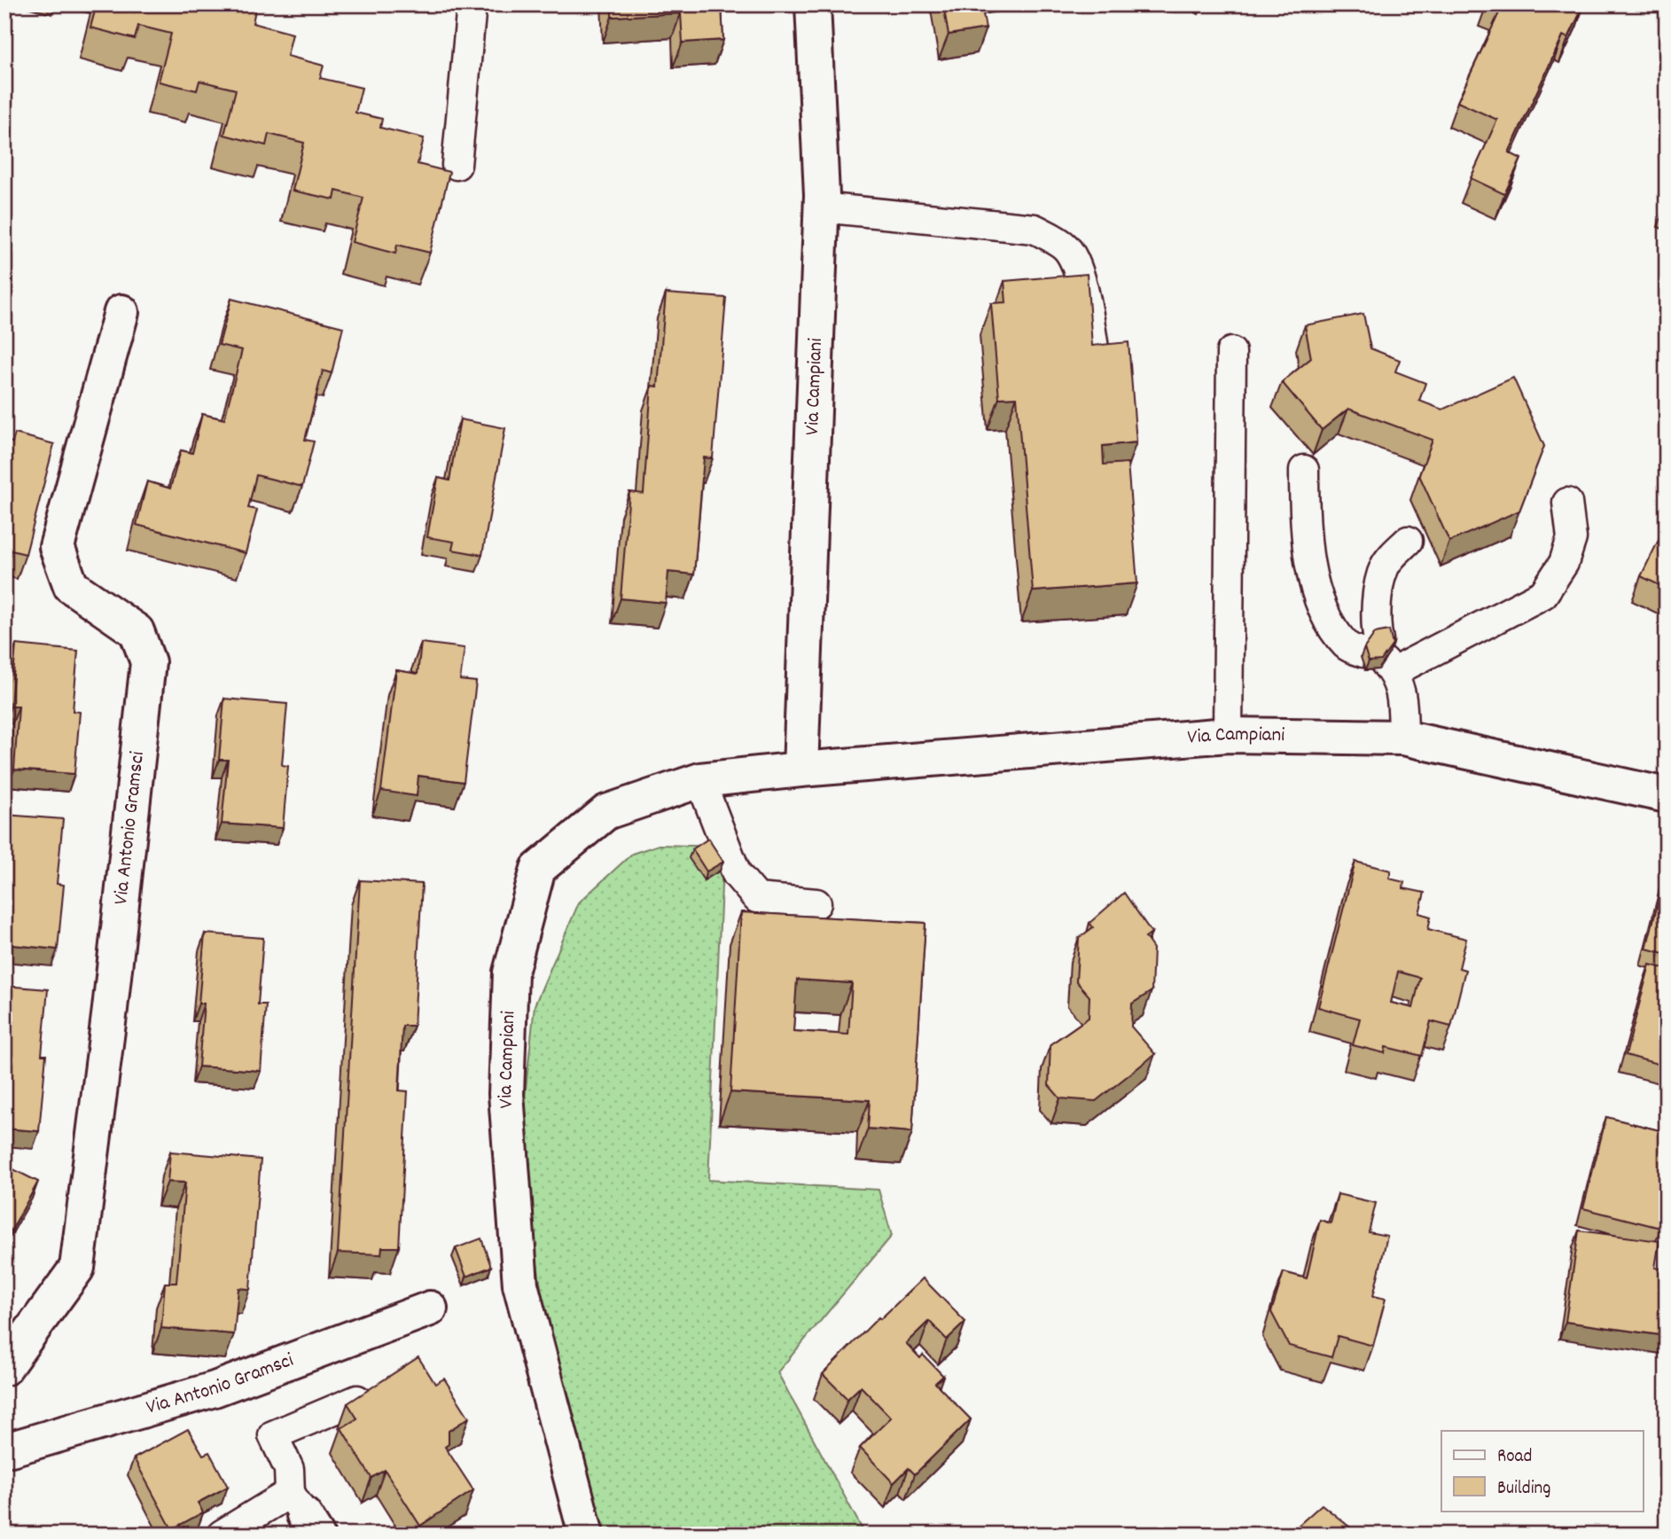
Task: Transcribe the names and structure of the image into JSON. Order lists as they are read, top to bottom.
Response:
{
  "streets": {
    "street": ["Via Campiani", "Via Antonio Gramsci"]
  },
  "legend": ["Road", "Building"]
}
